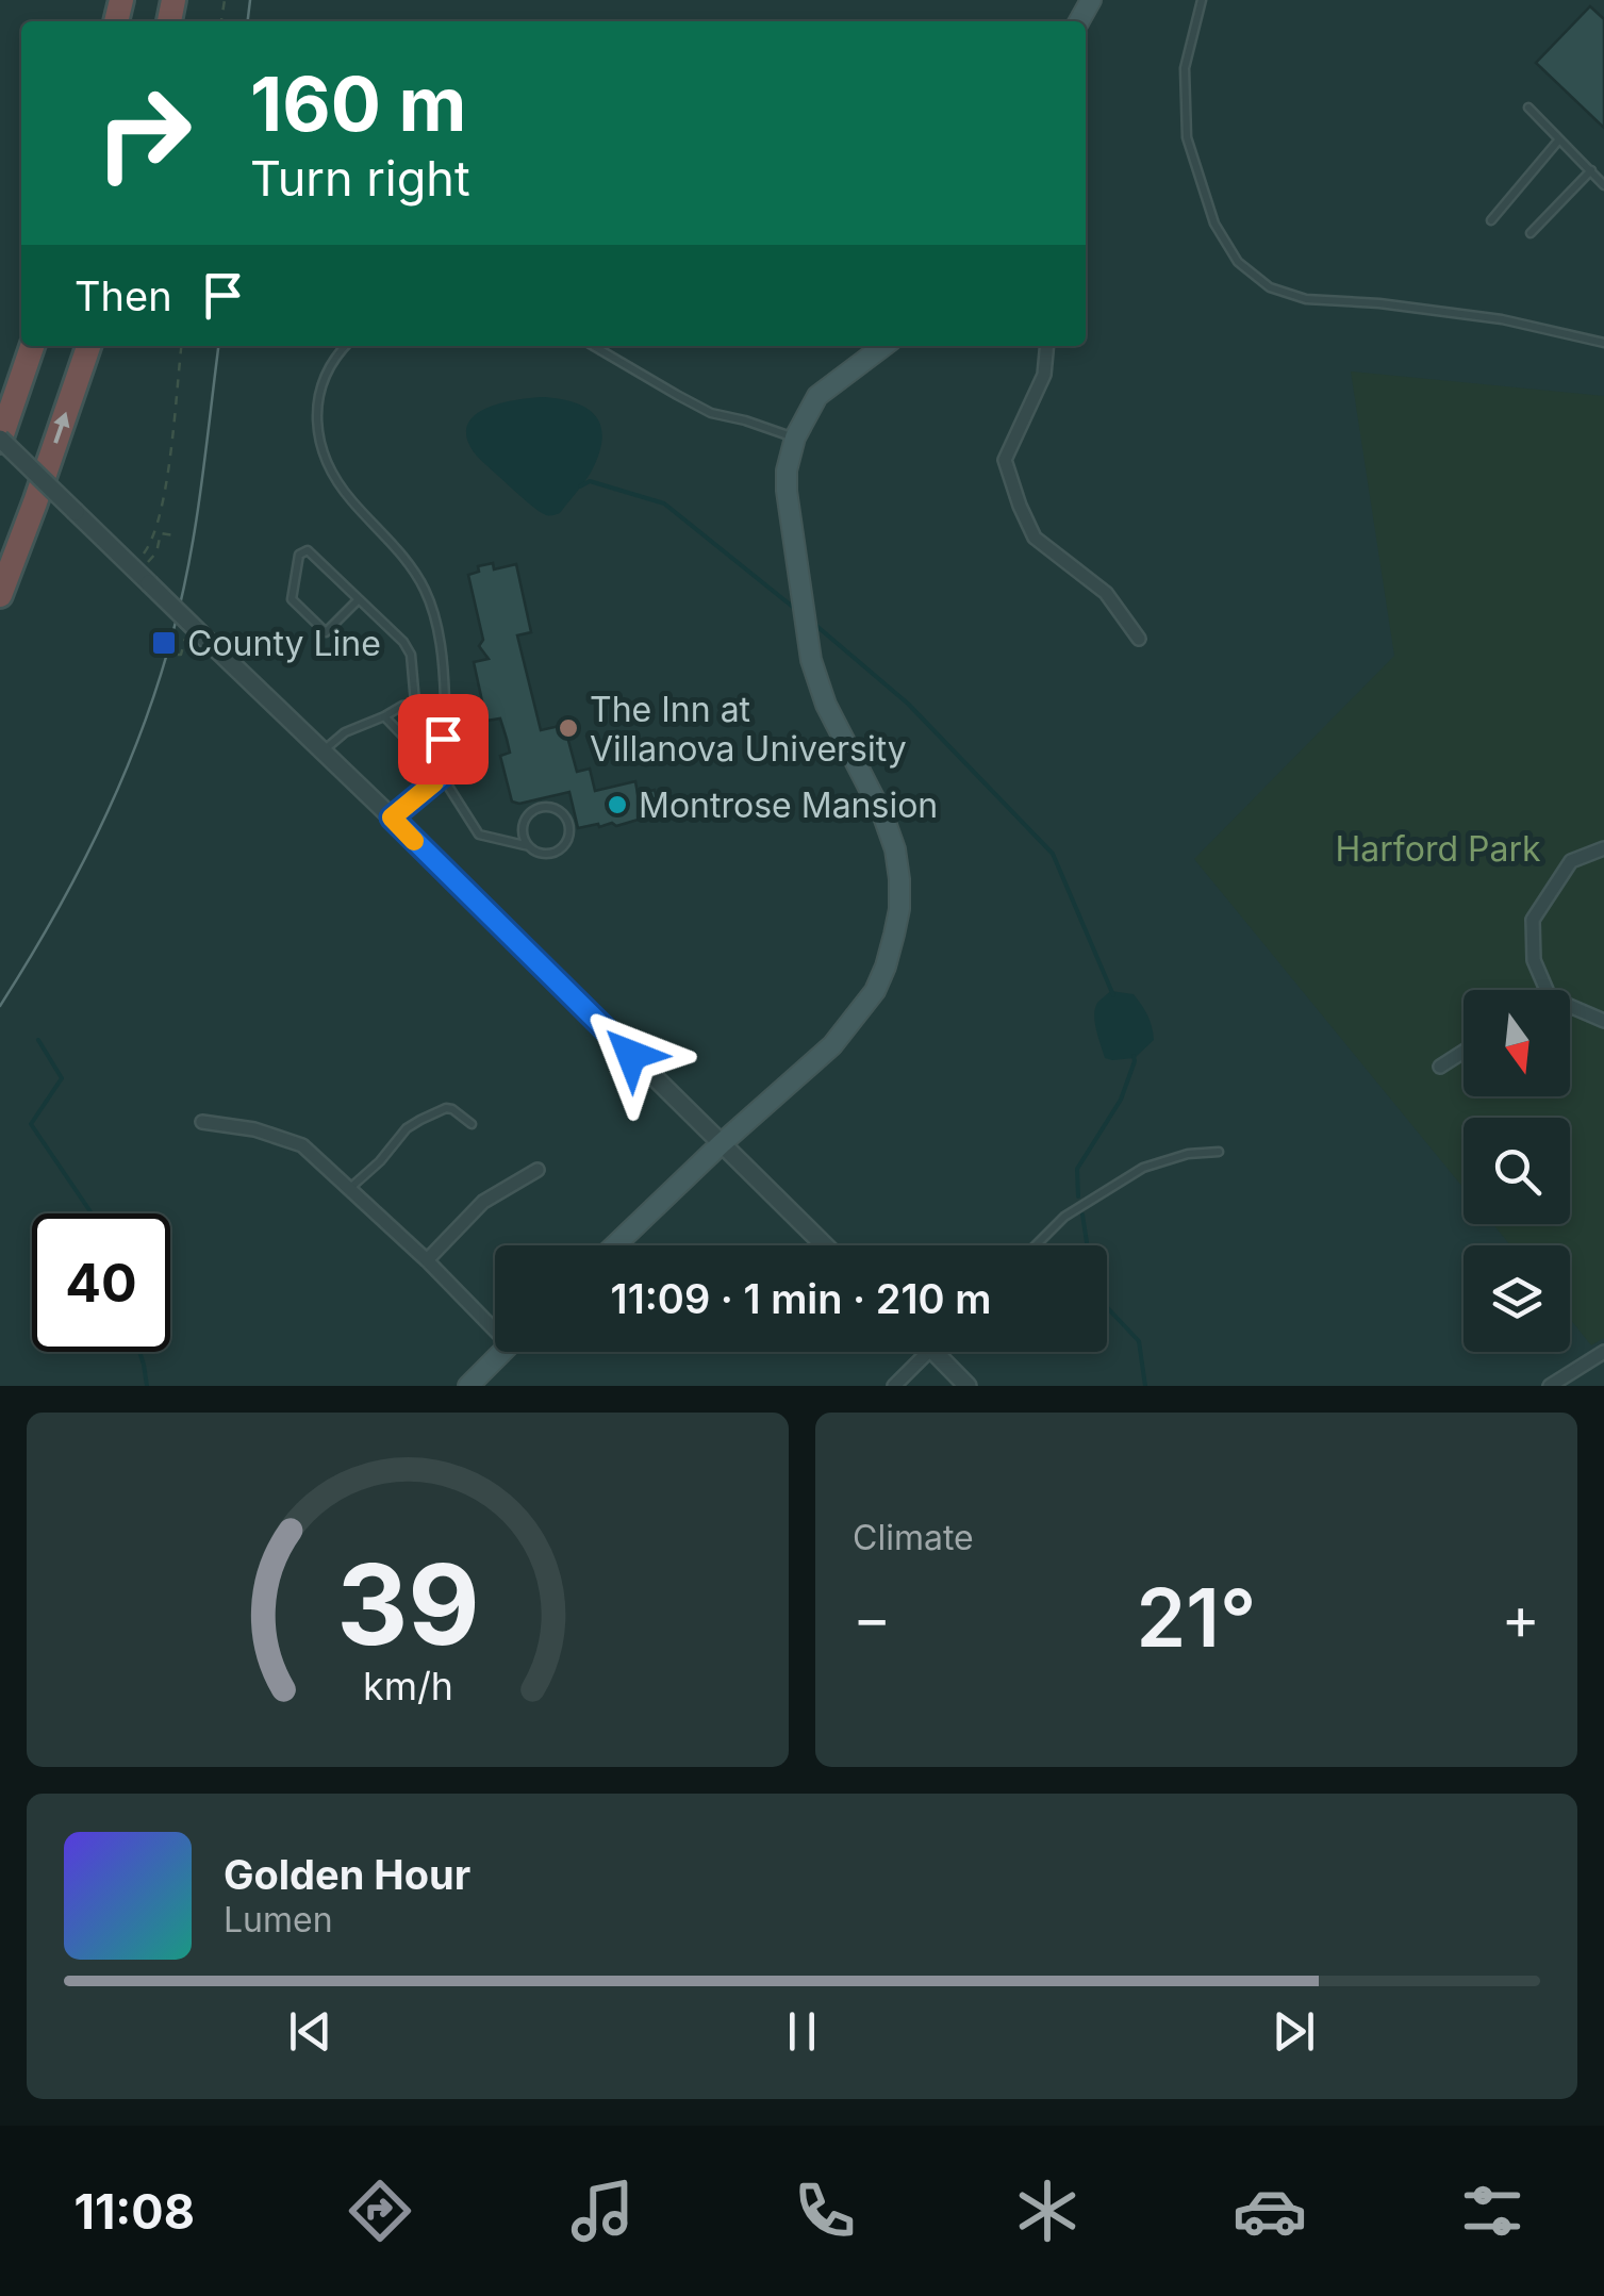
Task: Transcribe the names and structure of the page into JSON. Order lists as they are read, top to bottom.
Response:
{
  "parks": ["Harford Park"],
  "places": {
    "transit": ["County Line"],
    "other": ["The Inn at Villanova University", "Montrose Mansion"]
  },
  "north": "bottom",
  "page": {
    "turn": ["160 m", "Turn right"],
    "then": "Then",
    "limit": "40",
    "trip": "11:09 · 1 min · 210 m",
    "tile": "Climate",
    "heat": ["−", "21°", "+"],
    "song": ["Golden Hour", "Lumen"],
    "tabs": "11:08",
    "gauge": ["39", "km/h"]
  }
}
